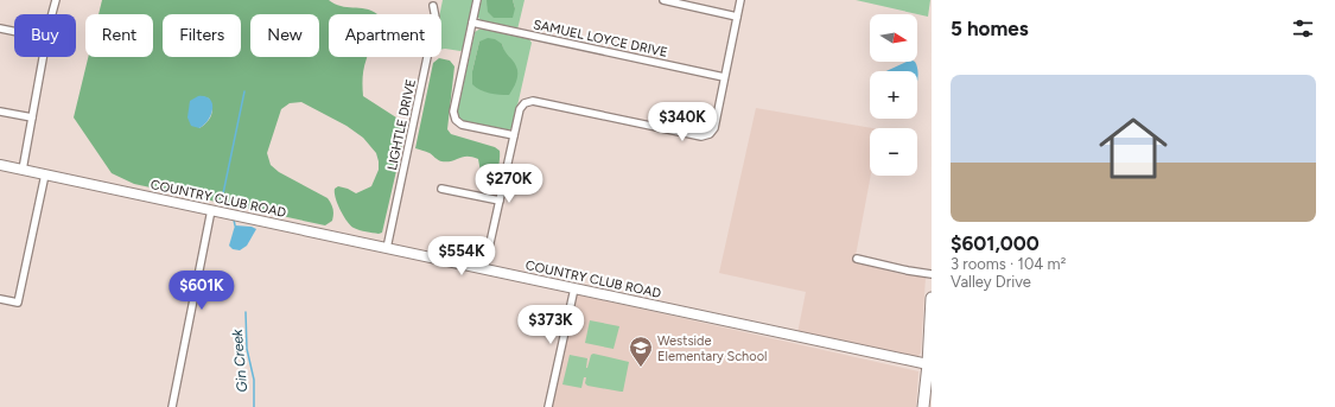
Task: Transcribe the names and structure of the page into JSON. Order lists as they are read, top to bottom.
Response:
{
  "streets": {
    "street": ["SAMUEL LOYCE DRIVE", "LIGHTLE DRIVE", "COUNTRY CLUB ROAD"]
  },
  "crossings": [
    ["LIGHTLE DRIVE", "COUNTRY CLUB ROAD"]
  ],
  "water": ["Gin Creek"],
  "places": {
    "school or university": ["Westside Elementary School"]
  },
  "north": "right",
  "page": {
    "heading": "5 homes",
    "map_buttons": ["+", "−"],
    "chip": [
      "Buy",
      "Rent",
      "Filters",
      "New",
      "Apartment"
    ],
    "list": [
      {
        "name": "$601,000",
        "note": "3 rooms · 104 m² · Valley Drive"
      }
    ],
    "price": [
      "$340K",
      "$270K",
      "$554K",
      "$601K",
      "$373K"
    ]
  }
}
